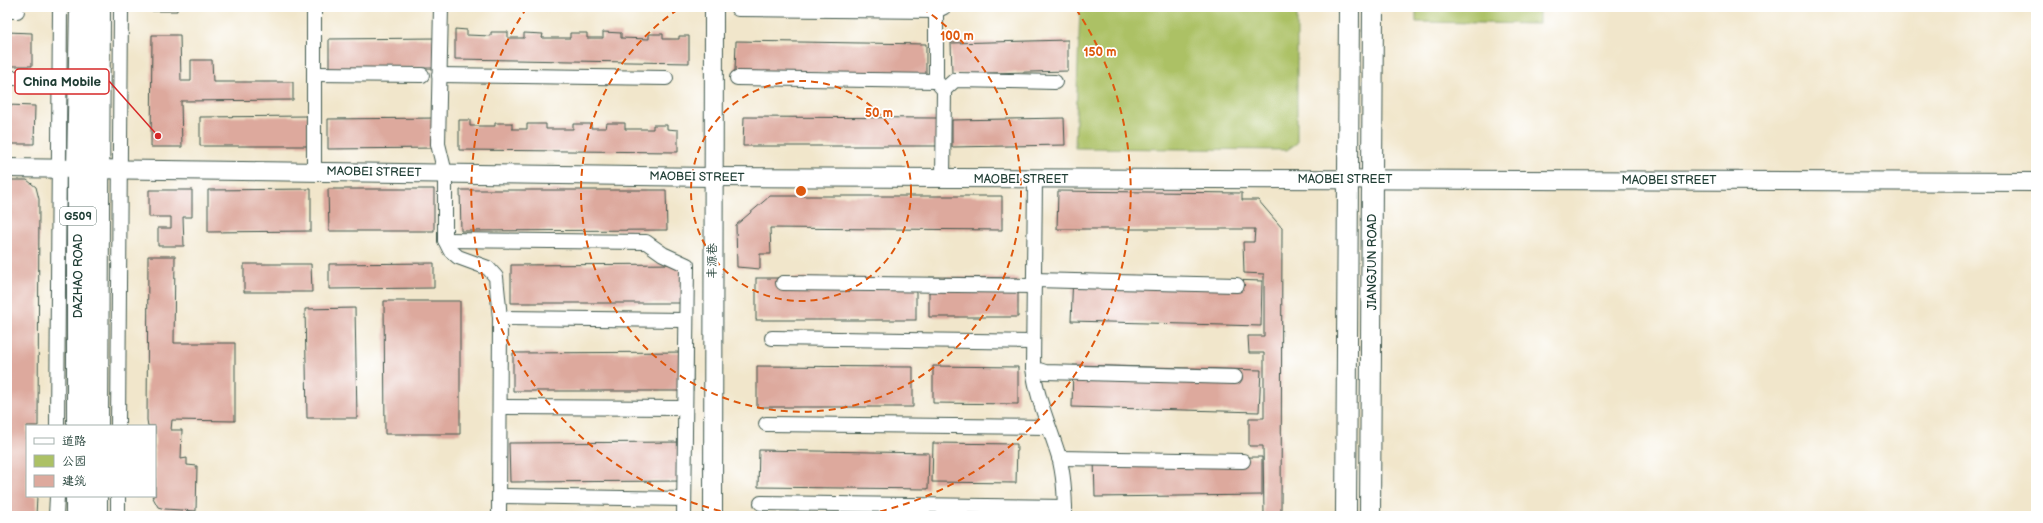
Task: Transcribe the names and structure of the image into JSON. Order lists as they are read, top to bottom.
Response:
{
  "streets": {
    "highway": ["G509", "DAZHAO ROAD"],
    "main road": ["JIANGJUN ROAD"],
    "street": ["MAOBEI STREET", "丰源巷"]
  },
  "crossings": [
    ["MAOBEI STREET", "丰源巷"],
    ["MAOBEI STREET", "JIANGJUN ROAD"],
    ["MAOBEI STREET", "DAZHAO ROAD"]
  ],
  "places": ["China Mobile"],
  "legend": ["道路", "公园", "建筑"],
  "rings": ["100 m", "150 m", "50 m"]
}
